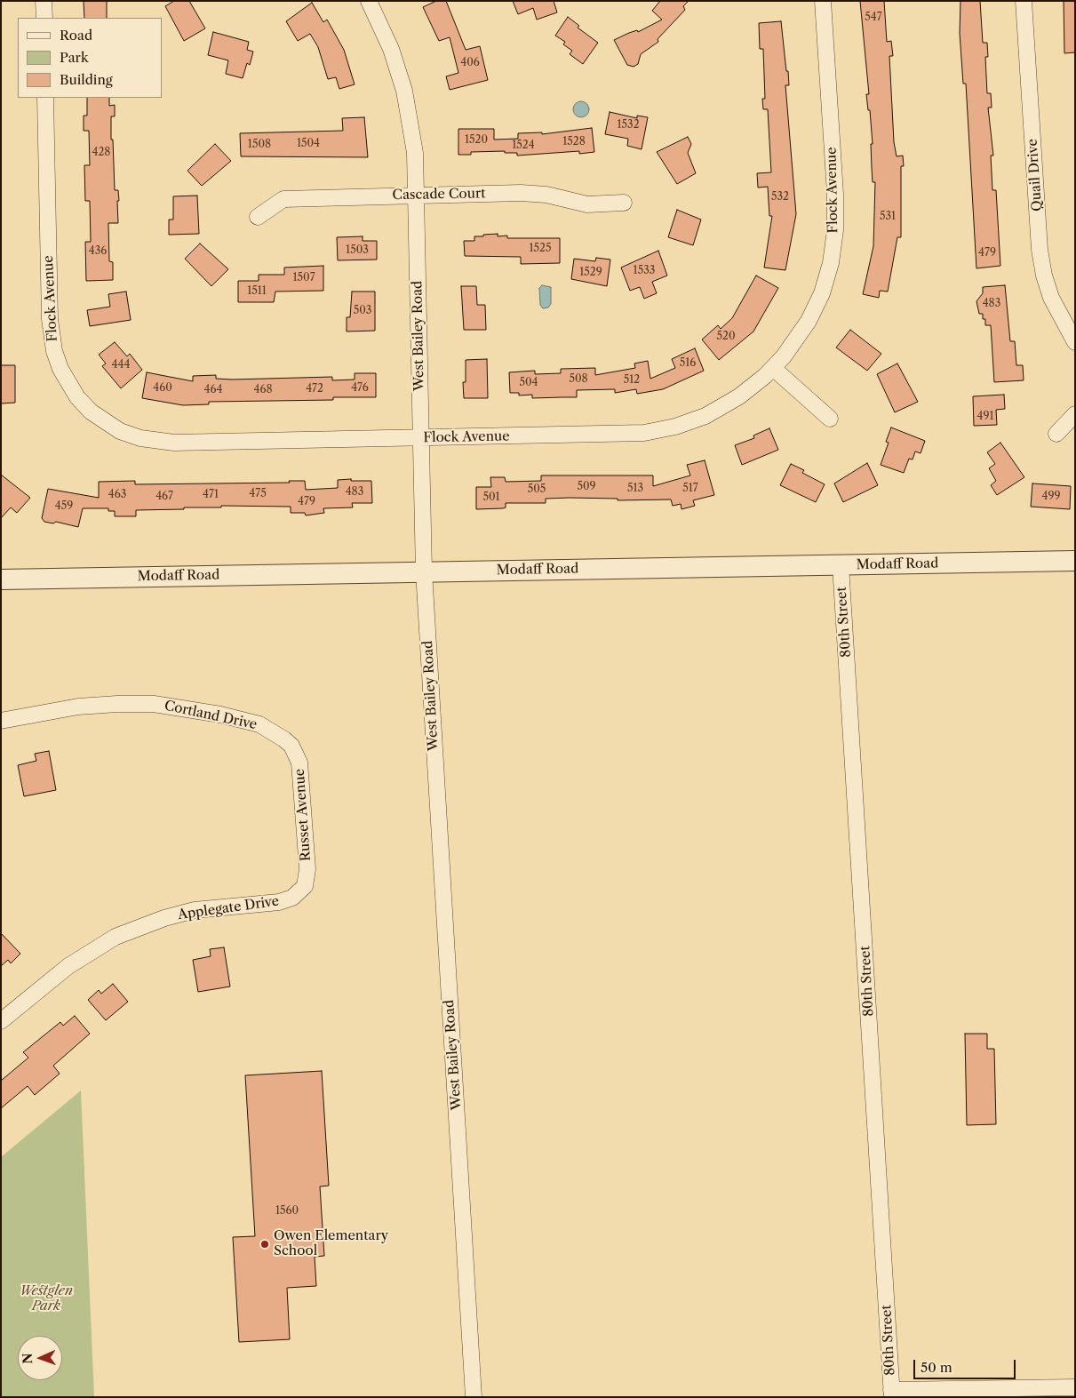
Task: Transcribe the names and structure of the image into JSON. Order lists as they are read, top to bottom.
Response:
{
  "streets": {
    "street": [
      "Quail Drive",
      "Flock Avenue",
      "Cascade Court",
      "West Bailey Road",
      "Modaff Road",
      "80th Street",
      "Cortland Drive",
      "Russet Avenue",
      "Applegate Drive"
    ]
  },
  "crossings": [
    ["Flock Avenue", "West Bailey Road"],
    ["Cascade Court", "West Bailey Road"],
    ["West Bailey Road", "Modaff Road"],
    ["Modaff Road", "80th Street"],
    ["Cortland Drive", "Russet Avenue"],
    ["Russet Avenue", "Applegate Drive"]
  ],
  "parks": ["Westglen Park"],
  "places": ["Owen Elementary School"],
  "house_numbers": [
    "547",
    "406",
    "1532",
    "1520",
    "1528",
    "1504",
    "1508",
    "1524",
    "428",
    "532",
    "531",
    "1525",
    "1503",
    "436",
    "479",
    "1533",
    "1529",
    "1507",
    "1511",
    "483",
    "503",
    "520",
    "516",
    "444",
    "508",
    "512",
    "504",
    "460",
    "476",
    "472",
    "464",
    "468",
    "491",
    "509",
    "513",
    "517",
    "505",
    "483",
    "475",
    "463",
    "471",
    "467",
    "499",
    "501",
    "479",
    "459",
    "1560"
  ],
  "legend": ["Road", "Park", "Building"],
  "scale_bar": "50 m",
  "north": "left"
}
